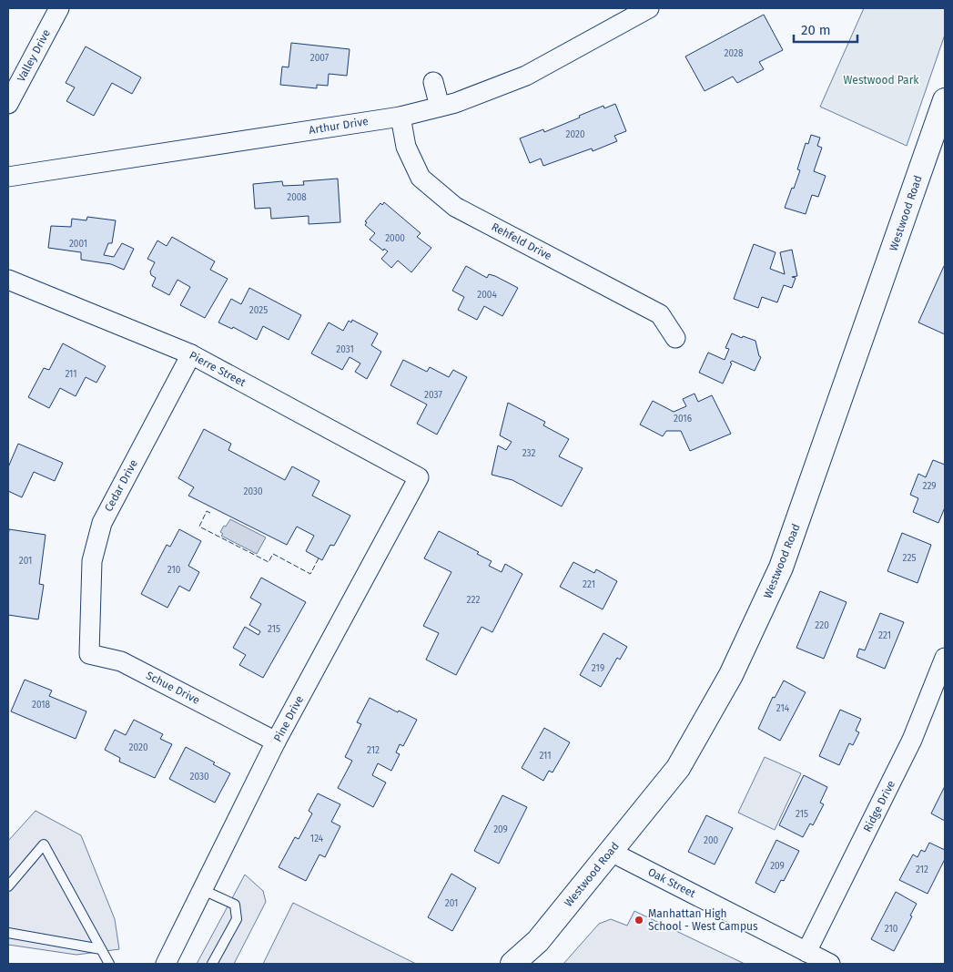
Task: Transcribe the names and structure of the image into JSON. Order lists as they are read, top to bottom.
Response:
{
  "streets": {
    "street": [
      "Valley Drive",
      "Arthur Drive",
      "Westwood Road",
      "Rehfeld Drive",
      "Pierre Street",
      "Cedar Drive",
      "Schue Drive",
      "Pine Drive",
      "Ridge Drive",
      "Oak Street"
    ]
  },
  "crossings": [
    ["Arthur Drive", "Rehfeld Drive"],
    ["Westwood Road", "Oak Street"],
    ["Pierre Street", "Cedar Drive"],
    ["Pierre Street", "Pine Drive"],
    ["Cedar Drive", "Schue Drive"],
    ["Schue Drive", "Pine Drive"],
    ["Ridge Drive", "Oak Street"]
  ],
  "parks": ["Westwood Park"],
  "places": ["Manhattan High School - West Campus"],
  "house_numbers": [
    "2028",
    "2007",
    "2020",
    "2008",
    "2000",
    "2001",
    "2004",
    "2025",
    "2031",
    "211",
    "2037",
    "2016",
    "232",
    "229",
    "2030",
    "225",
    "201",
    "210",
    "221",
    "222",
    "220",
    "215",
    "221",
    "219",
    "2018",
    "214",
    "2020",
    "212",
    "211",
    "2030",
    "215",
    "209",
    "124",
    "200",
    "209",
    "212",
    "201",
    "210"
  ],
  "scale_bar": "20 m"
}
